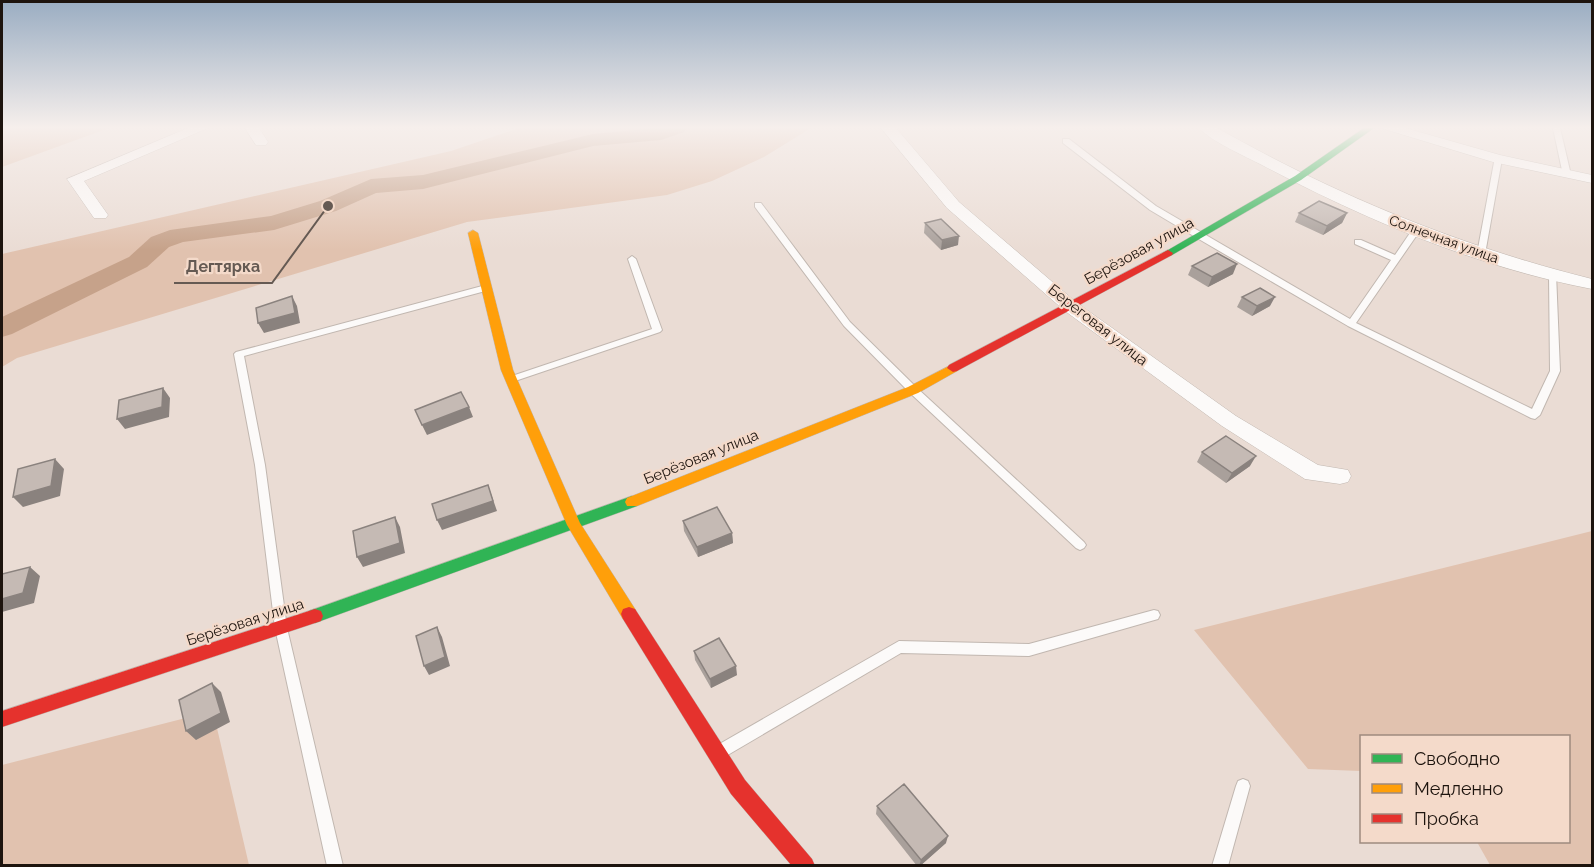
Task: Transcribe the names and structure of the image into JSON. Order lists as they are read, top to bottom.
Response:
{
  "streets": {
    "street": ["Солнечная улица", "Берёзовая улица", "Береговая улица"]
  },
  "crossings": [
    ["Солнечная улица", "Берёзовая улица"],
    ["Берёзовая улица", "Береговая улица"]
  ],
  "places": ["Дегтярка"],
  "legend": ["Свободно", "Медленно", "Пробка"]
}
